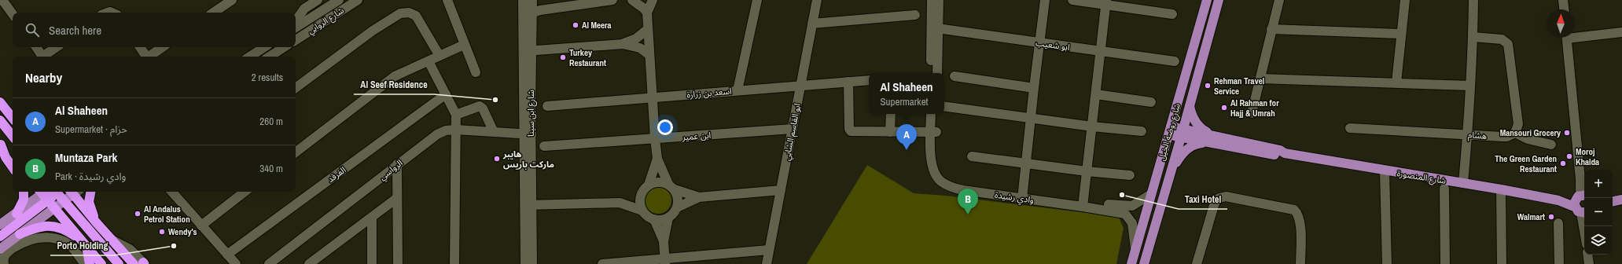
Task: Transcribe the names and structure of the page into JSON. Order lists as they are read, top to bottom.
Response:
{
  "streets": {
    "main road": ["شارع روضة الخيل", "شارع المنصورة"],
    "street": [
      "شارع الروابي",
      "ابو شعيب",
      "اسعد بن زرارة",
      "شارع ابن سينا",
      "ابو القاسم الشابي",
      "هشام",
      "ابن عمير",
      "الرواسي",
      "الفرقد",
      "وادي رشيدة"
    ]
  },
  "crossings": [
    ["اسعد بن زرارة", "ابو القاسم الشابي"],
    ["شارع ابن سينا", "الرواسي"],
    ["ابو القاسم الشابي", "ابن عمير"],
    ["شارع روضة الخيل", "شارع المنصورة"],
    ["شارع روضة الخيل", "وادي رشيدة"]
  ],
  "places": [
    "Al Meera",
    "Turkey Restaurant",
    "Rehman Travel Service",
    "Al Seef Residence",
    "Al Rahman for Hajj & Umrah",
    "Mansouri Grocery",
    "Moroj Khalda",
    "هايبر ماركت باريس",
    "The Green Garden Restaurant",
    "Taxi Hotel",
    "Al Andalus Petrol Station",
    "Walmart",
    "Wendy's",
    "Porto Holding"
  ],
  "north": "top",
  "page": {
    "search": "Search here",
    "heading": ["Nearby", "2 results"],
    "popup": ["Al Shaheen", "Supermarket"],
    "list": [
      {
        "mark": "A",
        "name": "Al Shaheen",
        "note": "Supermarket · حزام",
        "value": "260 m"
      },
      {
        "mark": "B",
        "name": "Muntaza Park",
        "note": "Park · وادي رشيدة",
        "value": "340 m"
      }
    ],
    "pins": ["A", "B"],
    "map_buttons": ["+", "−"]
  }
}
